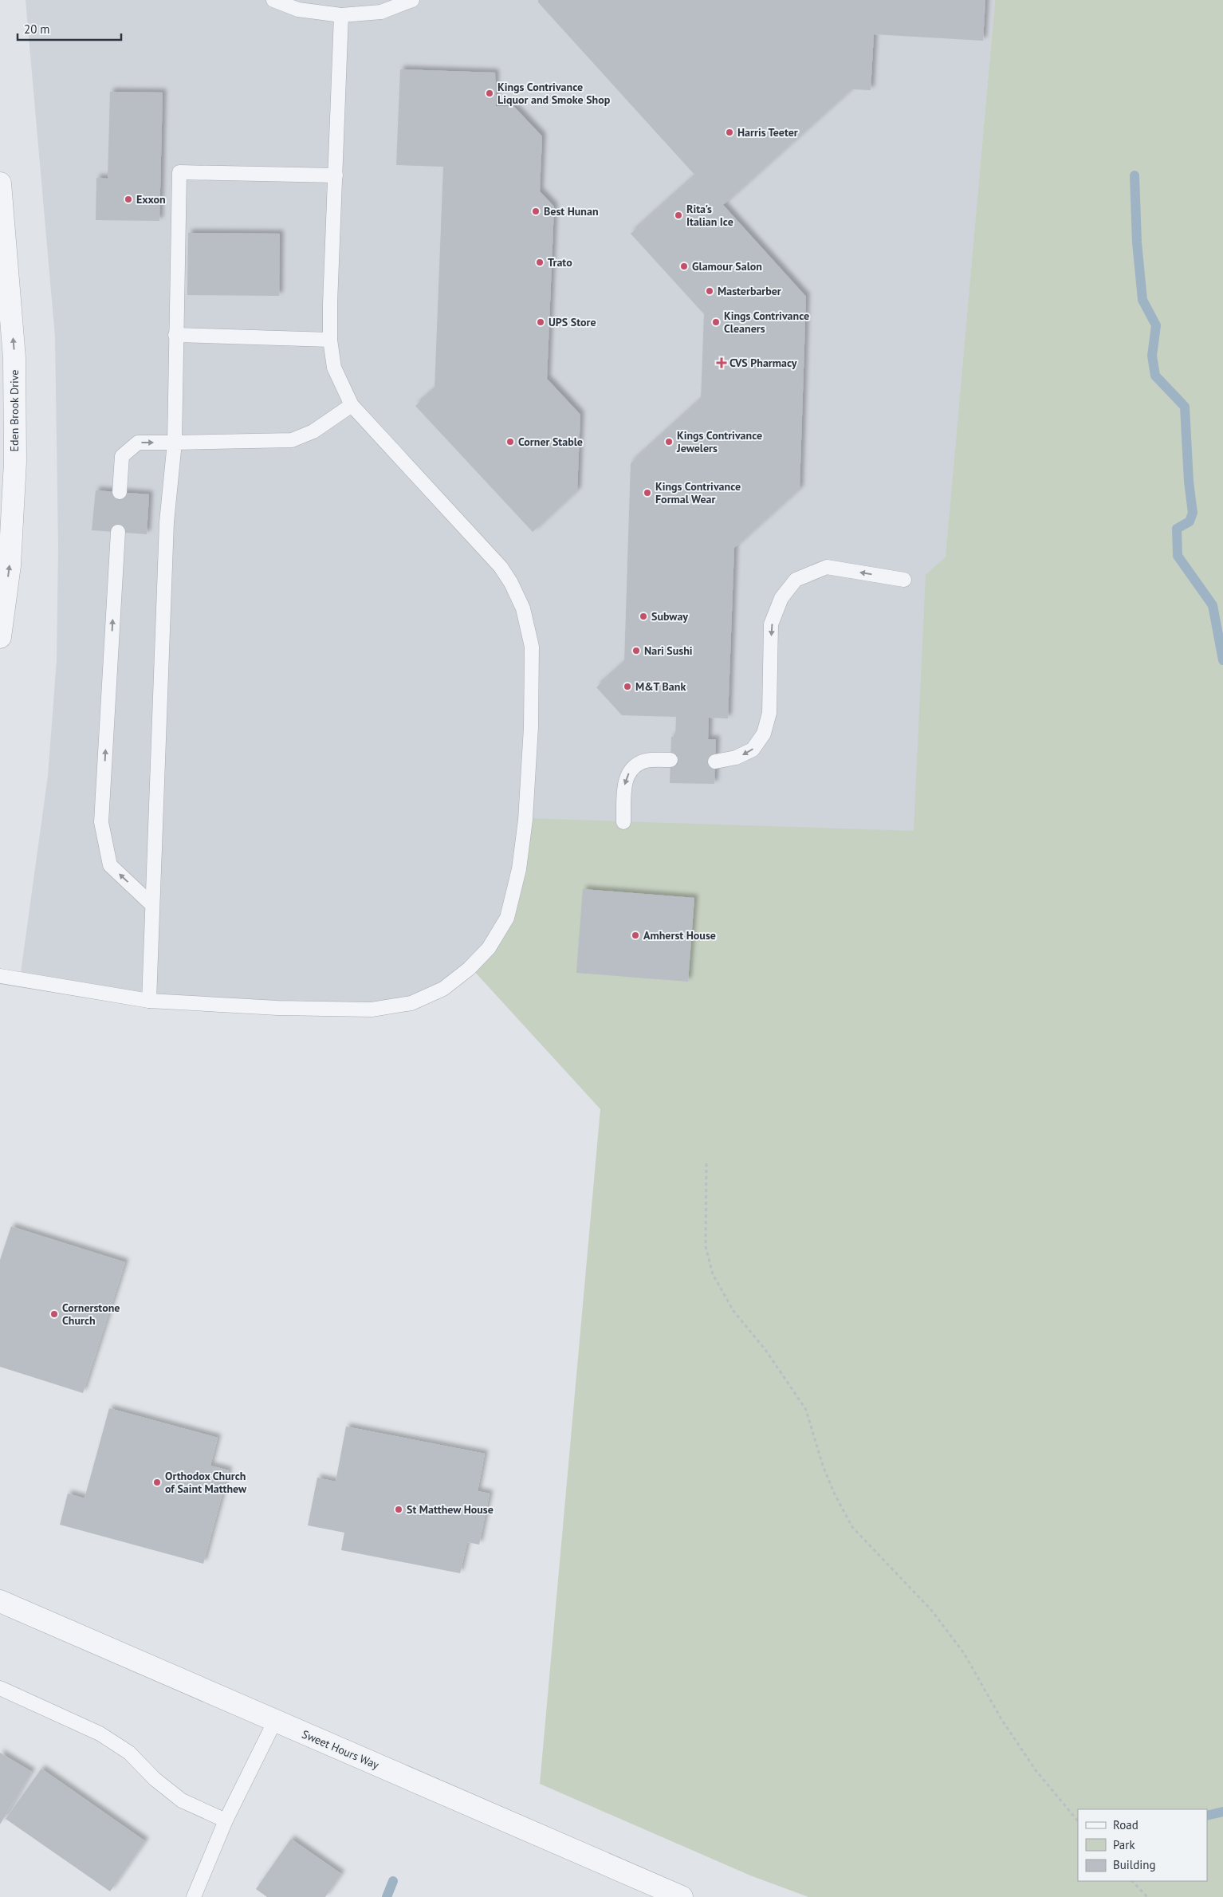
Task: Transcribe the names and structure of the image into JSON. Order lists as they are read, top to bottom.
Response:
{
  "streets": {
    "street": ["Eden Brook Drive", "Sweet Hours Way"]
  },
  "one_way": ["Eden Brook Drive"],
  "places": {
    "other": [
      "Kings Contrivance Liquor and Smoke Shop",
      "Harris Teeter",
      "Exxon",
      "Best Hunan",
      "Rita's Italian Ice",
      "Trato",
      "Glamour Salon",
      "Masterbarber",
      "UPS Store",
      "Kings Contrivance Cleaners",
      "Corner Stable",
      "Kings Contrivance Jewelers",
      "Kings Contrivance Formal Wear",
      "Subway",
      "Nari Sushi",
      "M&T Bank",
      "Amherst House",
      "Cornerstone Church",
      "Orthodox Church of Saint Matthew",
      "St Matthew House"
    ],
    "health": ["CVS Pharmacy"]
  },
  "legend": ["Road", "Park", "Building"],
  "scale_bar": "20 m"
}
